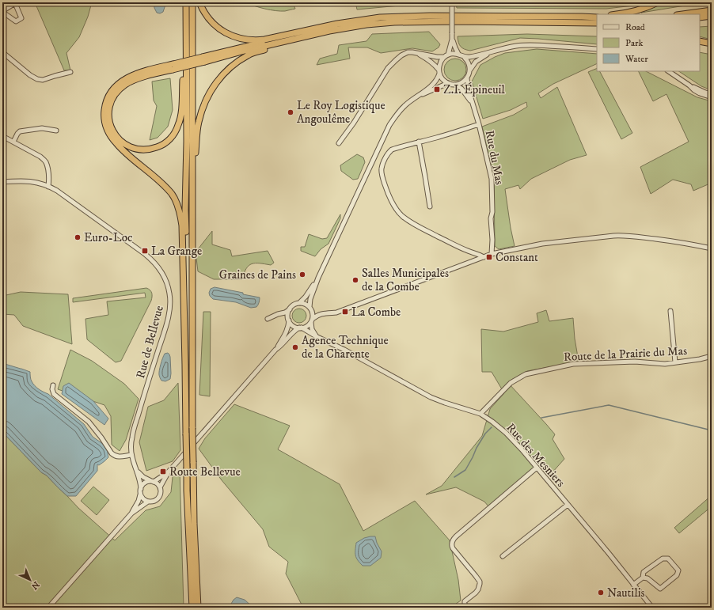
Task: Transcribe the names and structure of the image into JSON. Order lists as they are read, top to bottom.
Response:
{
  "streets": {
    "street": [
      "Rue du Mas",
      "Rue de Bellevue",
      "Route de la Prairie du Mas",
      "Rue des Mesniers"
    ]
  },
  "crossings": [
    ["Route de la Prairie du Mas", "Rue des Mesniers"]
  ],
  "places": {
    "transit": [
      "Z.I. Épineuil",
      "La Grange",
      "Constant",
      "La Combe",
      "Route Bellevue"
    ],
    "other": [
      "Le Roy Logistique Angoulême",
      "Euro-Loc",
      "Graines de Pains",
      "Salles Municipales de la Combe",
      "Agence Technique de la Charente",
      "Nautilis"
    ]
  },
  "legend": ["Road", "Park", "Water"],
  "north": "bottom right"
}
